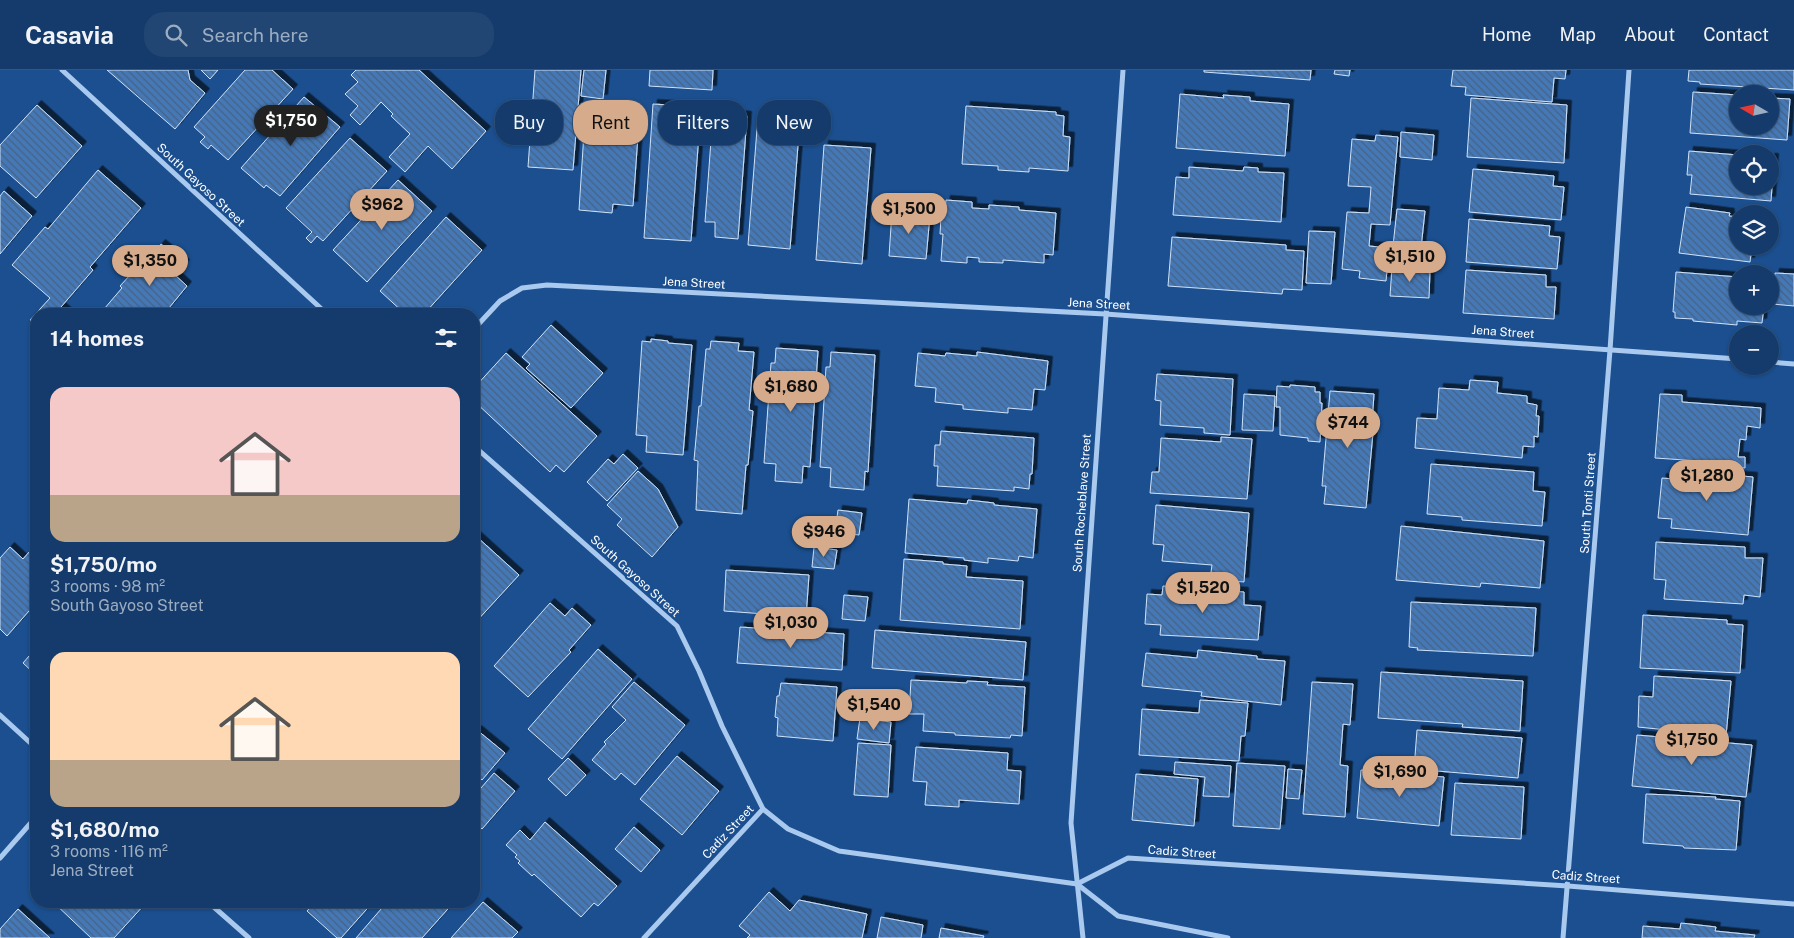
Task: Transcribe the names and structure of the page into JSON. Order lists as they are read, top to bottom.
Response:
{
  "streets": {
    "street": [
      "South Gayoso Street",
      "Jena Street",
      "South Rocheblave Street",
      "South Tonti Street",
      "Cadiz Street"
    ]
  },
  "crossings": [
    ["South Gayoso Street", "Cadiz Street"],
    ["Jena Street", "South Rocheblave Street"],
    ["Jena Street", "South Tonti Street"],
    ["South Rocheblave Street", "Cadiz Street"],
    ["South Tonti Street", "Cadiz Street"]
  ],
  "north": "left",
  "page": {
    "header": "Casavia",
    "search": "Search here",
    "nav": [
      "Home",
      "Map",
      "About",
      "Contact"
    ],
    "map_buttons": ["+", "−"],
    "chip": [
      "Buy",
      "Rent",
      "Filters",
      "New"
    ],
    "price": [
      "$1,750",
      "$962",
      "$1,500",
      "$1,510",
      "$1,350",
      "$1,680",
      "$744",
      "$1,280",
      "$946",
      "$1,520",
      "$1,030",
      "$1,540",
      "$1,750",
      "$1,690"
    ],
    "heading": "14 homes",
    "list": [
      {
        "name": "$1,750/mo",
        "note": "3 rooms · 98 m² · South Gayoso Street"
      },
      {
        "name": "$1,680/mo",
        "note": "3 rooms · 116 m² · Jena Street"
      }
    ]
  }
}
